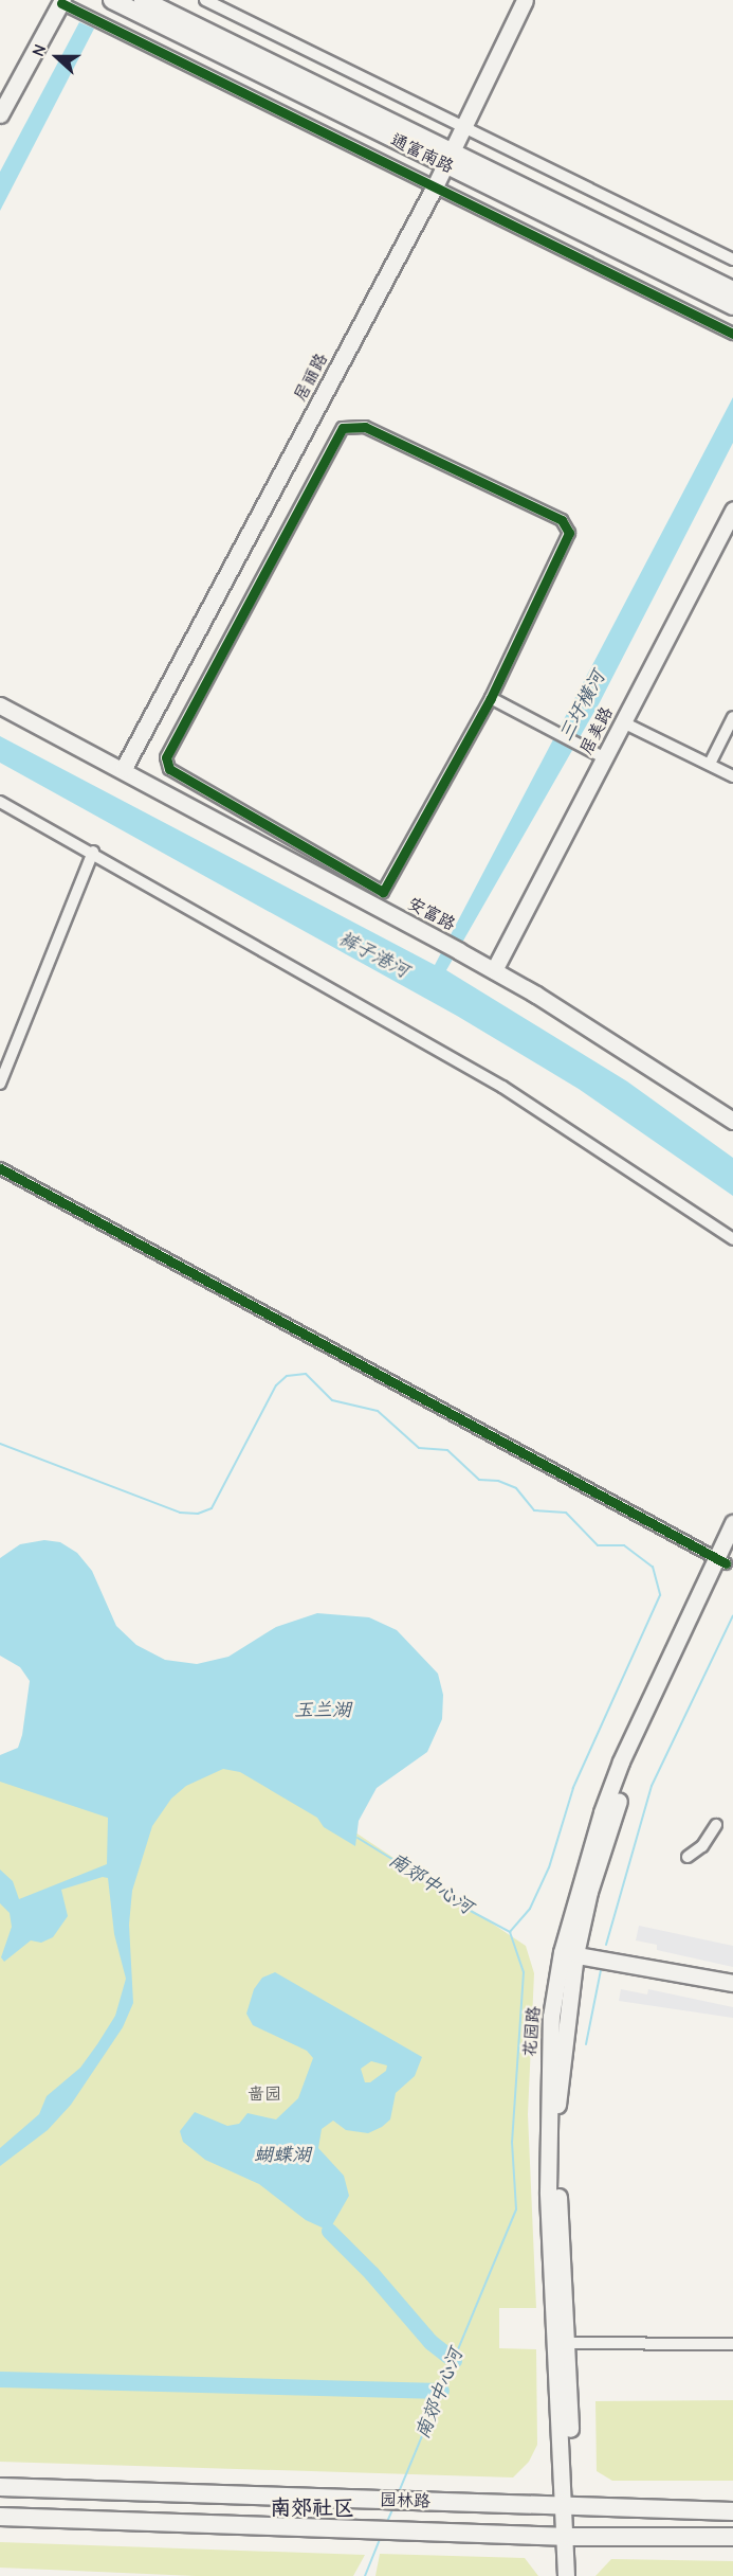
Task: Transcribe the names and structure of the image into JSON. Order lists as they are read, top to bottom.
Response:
{
  "streets": {
    "main road": ["通富南路", "园林路"],
    "street": [
      "居丽路",
      "居美路",
      "安富路",
      "花园路"
    ]
  },
  "crossings": [
    ["通富南路", "居丽路"],
    ["居丽路", "安富路"],
    ["居美路", "安富路"],
    ["花园路", "园林路"]
  ],
  "districts": ["南郊社区"],
  "water": [
    "三圩横河",
    "裤子港河",
    "玉兰湖",
    "南郊中心河",
    "蝴蝶湖"
  ],
  "parks": ["啬园"],
  "north": "left"
}
